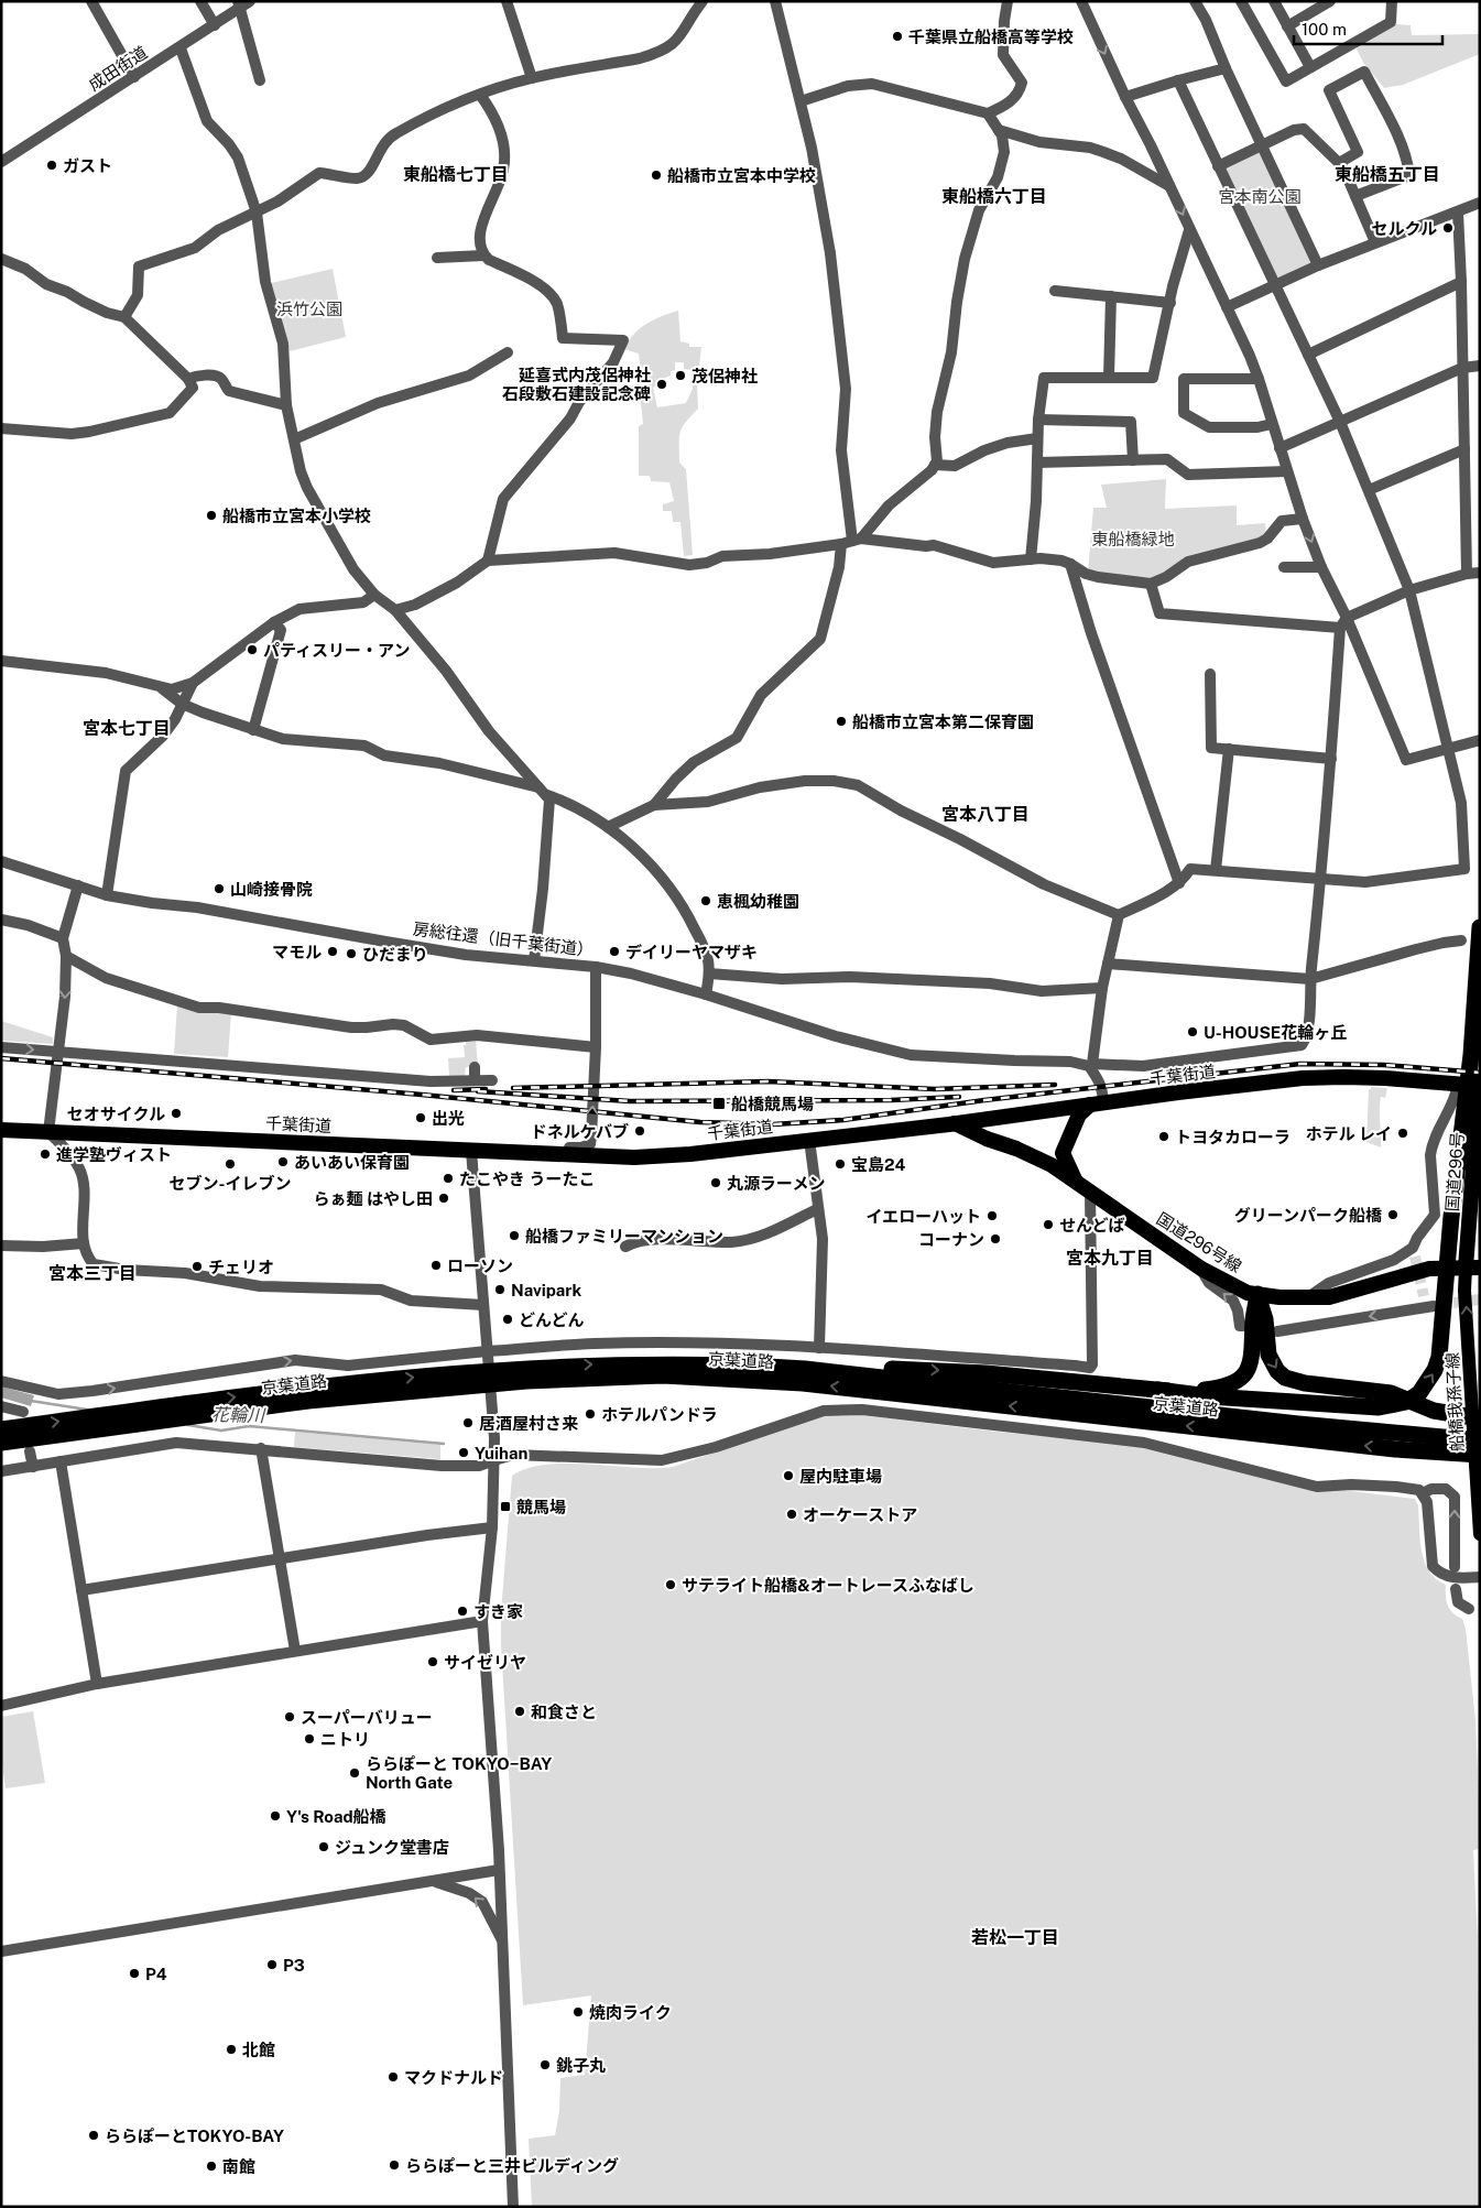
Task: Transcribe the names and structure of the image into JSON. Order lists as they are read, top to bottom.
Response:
{
  "streets": {
    "highway": [
      "千葉街道",
      "国道296号",
      "国道296号線",
      "京葉道路"
    ],
    "main road": ["船橋我孫子線"],
    "street": ["成田街道", "房総往還（旧千葉街道）"]
  },
  "crossings": [
    ["千葉街道", "国道296号線"],
    ["国道296号", "国道296号線"],
    ["国道296号", "船橋我孫子線"],
    ["国道296号線", "船橋我孫子線"]
  ],
  "one_way": ["船橋我孫子線"],
  "districts": [
    "東船橋七丁目",
    "東船橋五丁目",
    "東船橋六丁目",
    "宮本七丁目",
    "宮本八丁目",
    "宮本九丁目",
    "宮本三丁目",
    "若松一丁目"
  ],
  "water": ["花輪川"],
  "parks": ["宮本南公園", "浜竹公園", "東船橋緑地"],
  "places": {
    "other": [
      "千葉県立船橋高等学校",
      "ガスト",
      "船橋市立宮本中学校",
      "セルクル",
      "茂侶神社",
      "延喜式内茂侶神社 石段敷石建設記念碑",
      "船橋市立宮本小学校",
      "パティスリー・アン",
      "船橋市立宮本第二保育園",
      "山崎接骨院",
      "恵楓幼稚園",
      "マモル",
      "デイリーヤマザキ",
      "ひだまり",
      "U-HOUSE花輪ヶ丘",
      "セオサイクル",
      "出光",
      "ドネルケバブ",
      "ホテル レイ",
      "トヨタカローラ",
      "進学塾ヴィスト",
      "あいあい保育園",
      "セブン-イレブン",
      "宝島24",
      "たこやき うーたこ",
      "丸源ラーメン",
      "らぁ麺 はやし田",
      "グリーンパーク船橋",
      "イエローハット",
      "せんどば",
      "船橋ファミリーマンション",
      "コーナン",
      "ローソン",
      "チェリオ",
      "Navipark",
      "どんどん",
      "ホテルパンドラ",
      "居酒屋村さ来",
      "Yuihan",
      "屋内駐車場",
      "オーケーストア",
      "サテライト船橋&オートレースふなばし",
      "すき家",
      "サイゼリヤ",
      "和食さと",
      "スーパーバリュー",
      "ニトリ",
      "ららぽーと TOKYO−BAY North Gate",
      "Y's Road船橋",
      "ジュンク堂書店",
      "P3",
      "P4",
      "焼肉ライク",
      "北館",
      "銚子丸",
      "マクドナルド",
      "ららぽーとTOKYO-BAY",
      "ららぽーと三井ビルディング",
      "南館"
    ],
    "transit": ["船橋競馬場", "競馬場"]
  },
  "scale_bar": "100 m"
}
